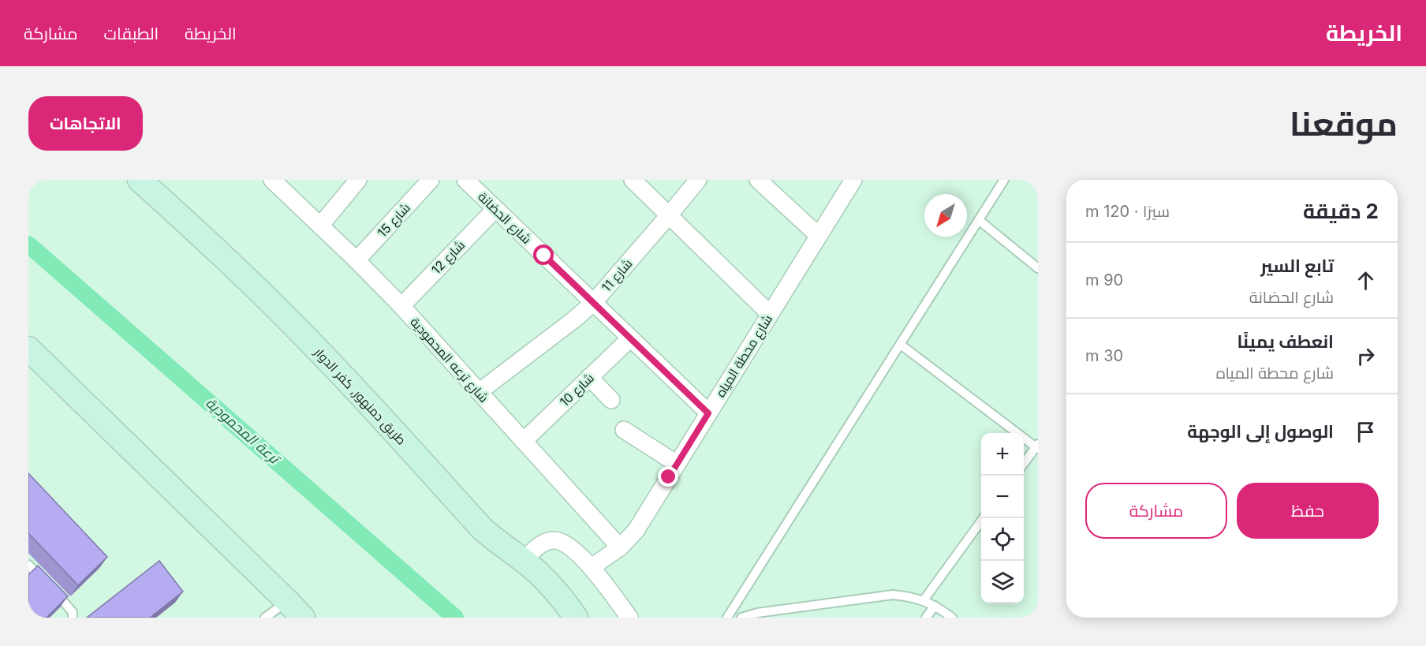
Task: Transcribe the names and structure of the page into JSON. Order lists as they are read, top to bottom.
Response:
{
  "streets": {
    "main road": ["طريق دمنهور, كفر الدوار"],
    "street": [
      "شارع الحضانة",
      "شارع 15",
      "شارع 12",
      "شارع 11",
      "شارع محطة المياه",
      "شارع ترعه المحمودية",
      "شارع 10"
    ]
  },
  "crossings": [
    ["شارع الحضانة", "شارع 12"],
    ["شارع الحضانة", "شارع 11"],
    ["شارع الحضانة", "شارع محطة المياه"],
    ["شارع الحضانة", "شارع 10"],
    ["شارع 15", "شارع ترعه المحمودية"],
    ["شارع 12", "شارع ترعه المحمودية"],
    ["شارع 11", "شارع ترعه المحمودية"],
    ["شارع محطة المياه", "شارع ترعه المحمودية"],
    ["شارع ترعه المحمودية", "شارع 10"]
  ],
  "water": ["ترعة المحمودية"],
  "north": "bottom left",
  "page": {
    "header": "الخريطة",
    "nav": ["الخريطة", "الطبقات", "مشاركة"],
    "title": "موقعنا",
    "buttons": [
      "الاتجاهات",
      ["حفظ", "مشاركة"]
    ],
    "heading": ["2 دقيقة", "سيرًا · 120 m"],
    "list": [
      ["تابع السير", "شارع الحضانة", "90 m"],
      ["انعطف يمينًا", "شارع محطة المياه", "30 m"],
      "الوصول إلى الوجهة"
    ],
    "map_buttons": ["+", "−"]
  }
}
